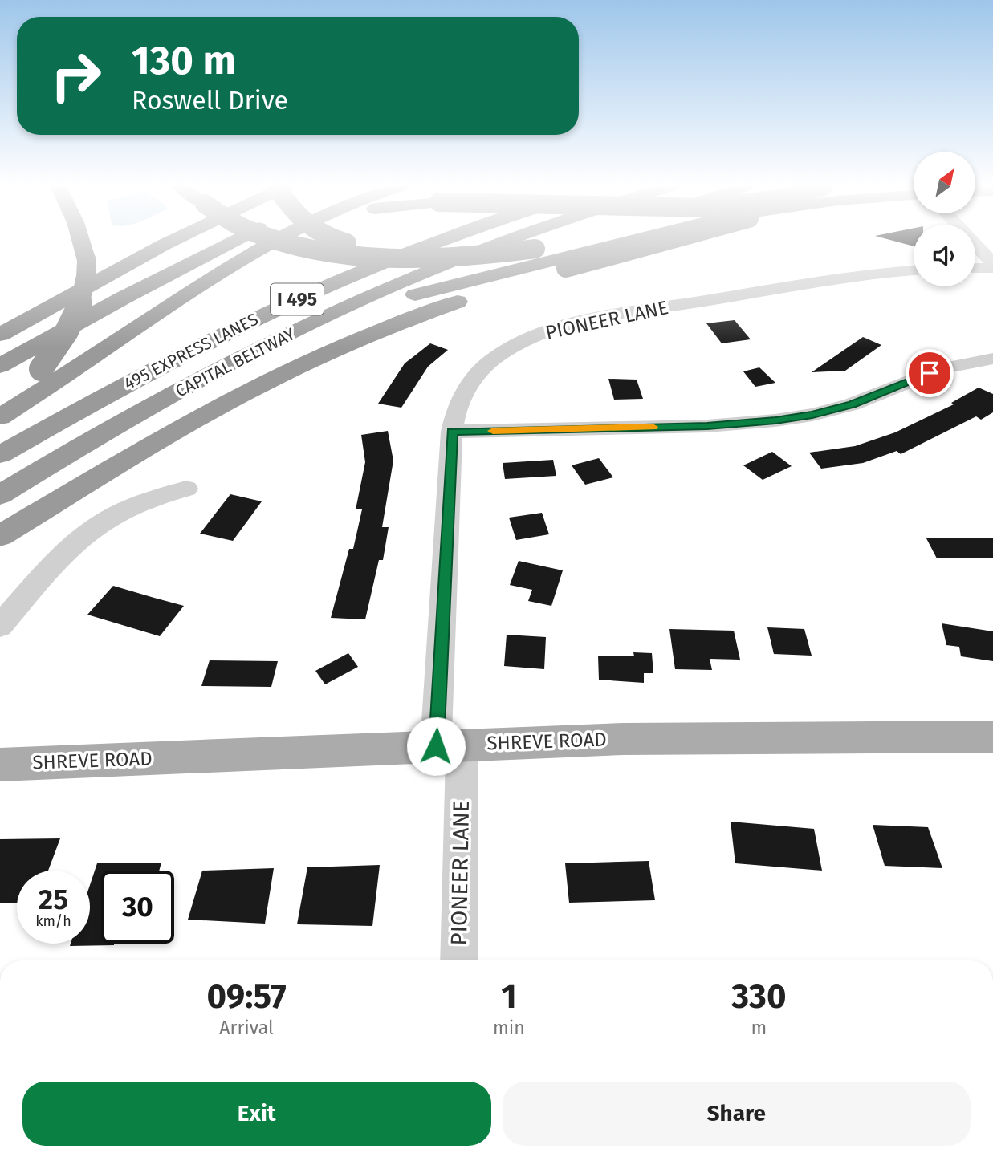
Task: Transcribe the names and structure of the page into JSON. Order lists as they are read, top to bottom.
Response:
{
  "streets": {
    "highway": ["I 495", "495 EXPRESS LANES", "CAPITAL BELTWAY"],
    "main road": ["SHREVE ROAD"],
    "street": ["PIONEER LANE"]
  },
  "crossings": [
    ["PIONEER LANE", "SHREVE ROAD"]
  ],
  "north": "top right",
  "page": {
    "turn": ["130 m", "Roswell Drive"],
    "speed": "25 km/h",
    "limit": "30",
    "eta": [
      "09:57",
      "Arrival",
      "1",
      "min",
      "330",
      "m"
    ],
    "buttons": ["Exit", "Share"]
  }
}
